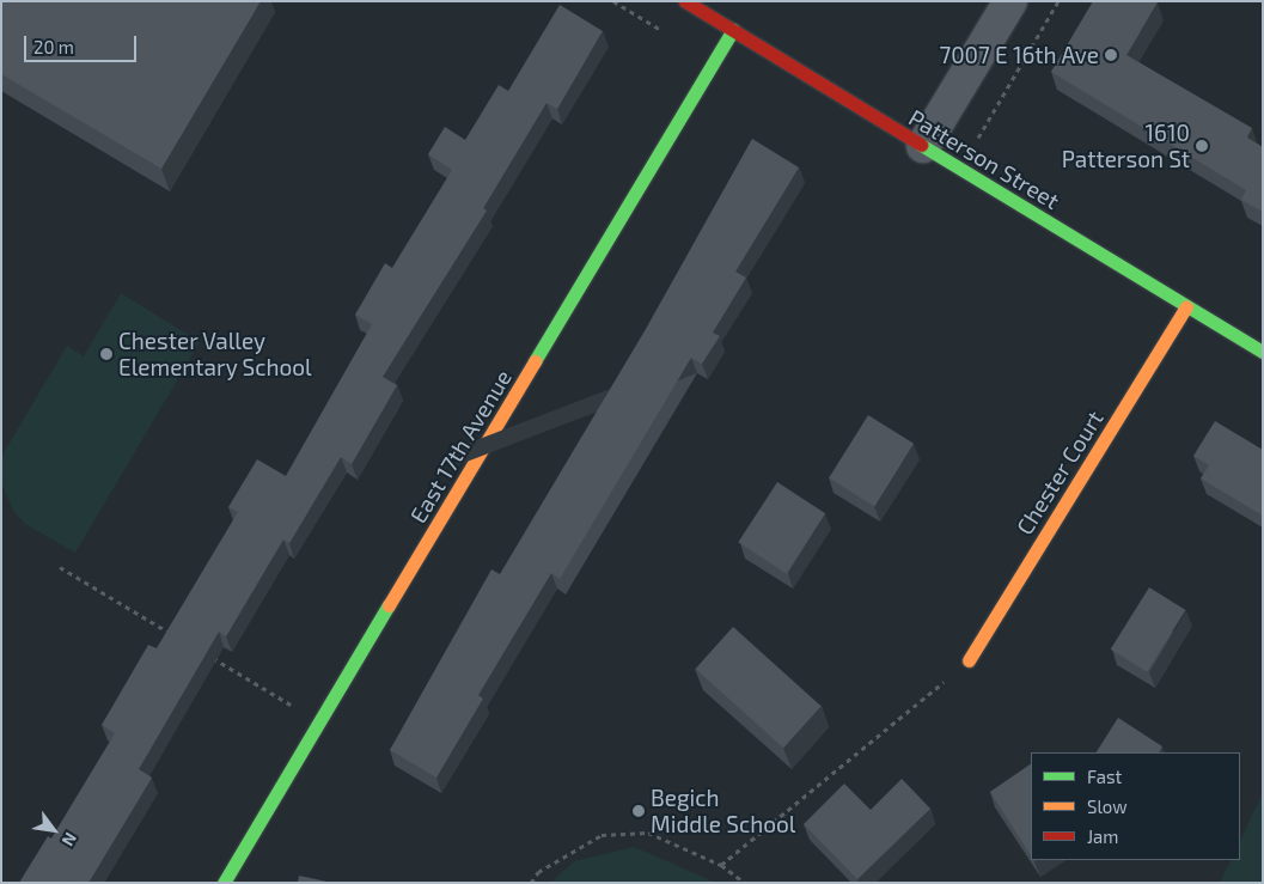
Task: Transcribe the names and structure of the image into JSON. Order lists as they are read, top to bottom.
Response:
{
  "streets": {
    "street": ["Patterson Street", "East 17th Avenue", "Chester Court"]
  },
  "crossings": [
    ["Patterson Street", "East 17th Avenue"],
    ["Patterson Street", "Chester Court"]
  ],
  "places": [
    "7007 E 16th Ave",
    "1610 Patterson St",
    "Chester Valley Elementary School",
    "Begich Middle School"
  ],
  "legend": ["Fast", "Slow", "Jam"],
  "scale_bar": "20 m",
  "north": "bottom right"
}
